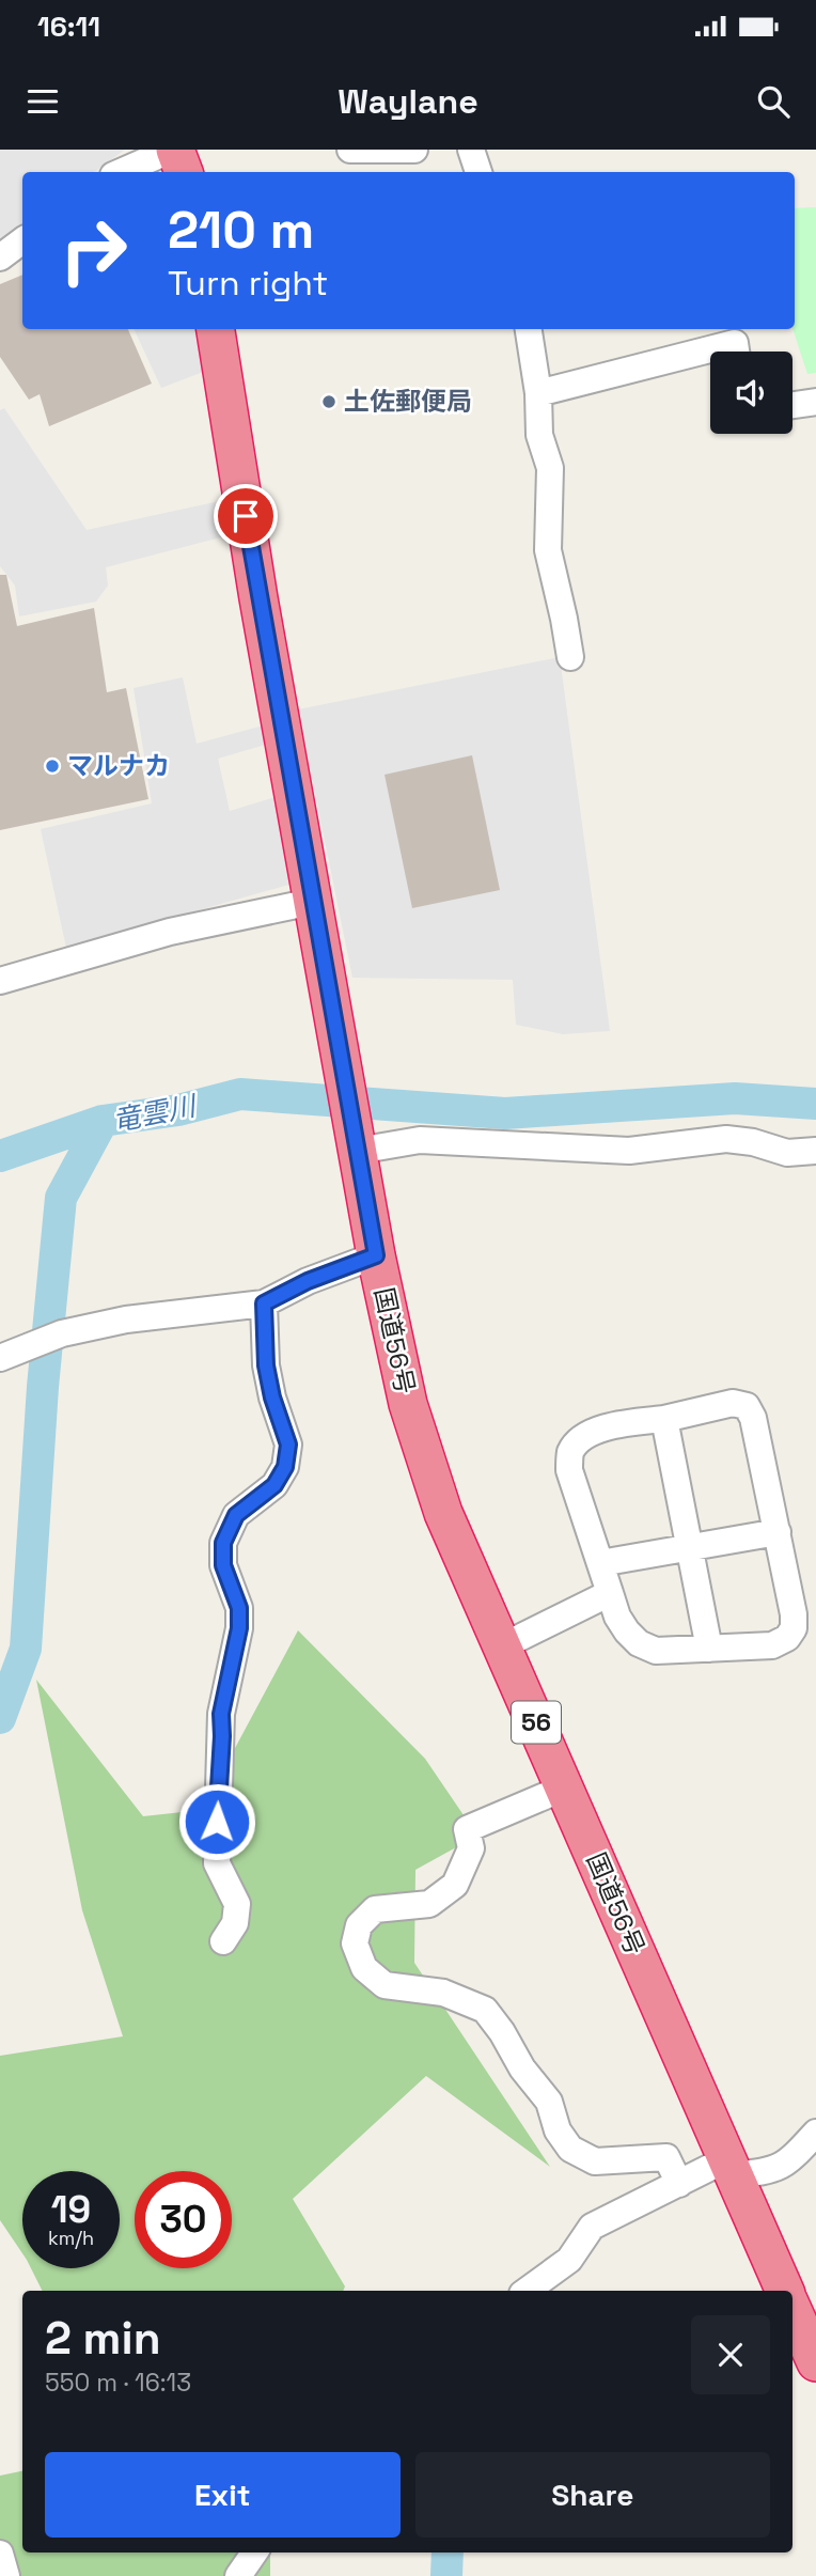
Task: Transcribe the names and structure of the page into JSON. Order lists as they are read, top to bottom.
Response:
{
  "streets": {
    "highway": ["国道56号", "56"]
  },
  "water": ["竜雲川"],
  "places": ["土佐郵便局", "マルナカ"],
  "page": {
    "status": "16:11",
    "header": "Waylane",
    "turn": ["210 m", "Turn right"],
    "speed": "19 km/h",
    "limit": "30",
    "heading": ["2 min", "550 m · 16:13"],
    "buttons": ["Exit", "Share"]
  }
}
